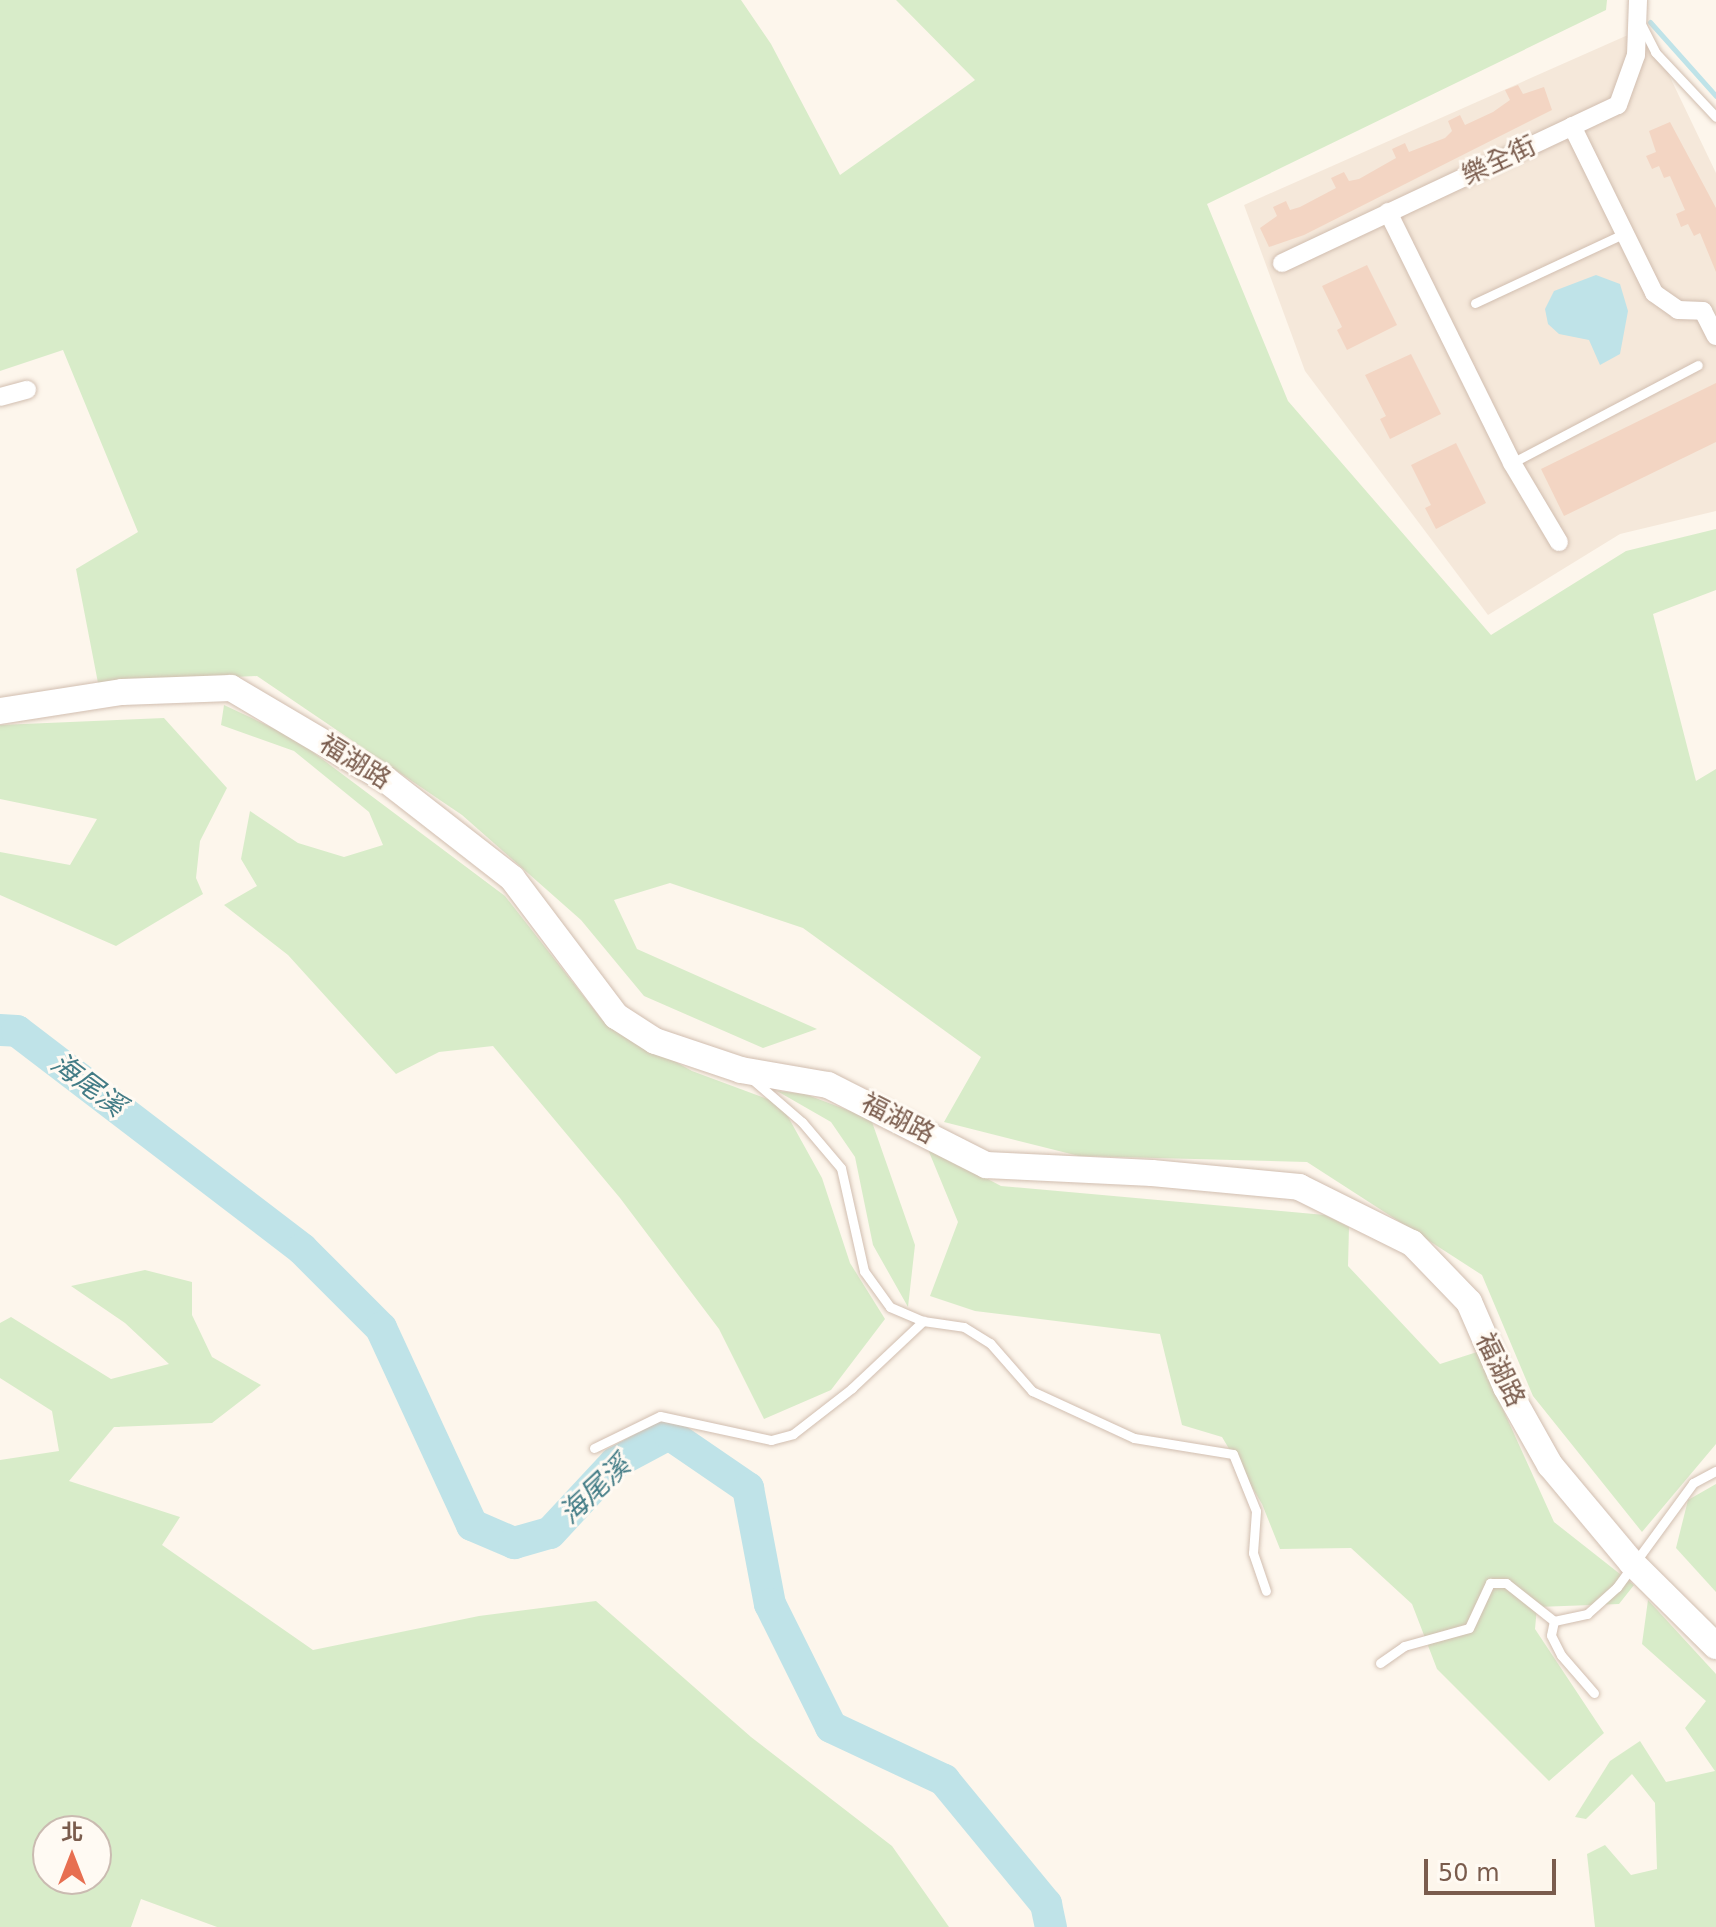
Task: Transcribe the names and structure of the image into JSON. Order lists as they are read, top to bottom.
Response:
{
  "streets": {
    "street": ["樂全街", "福湖路"]
  },
  "water": ["海尾溪"],
  "scale_bar": "50 m",
  "north": "top"
}
